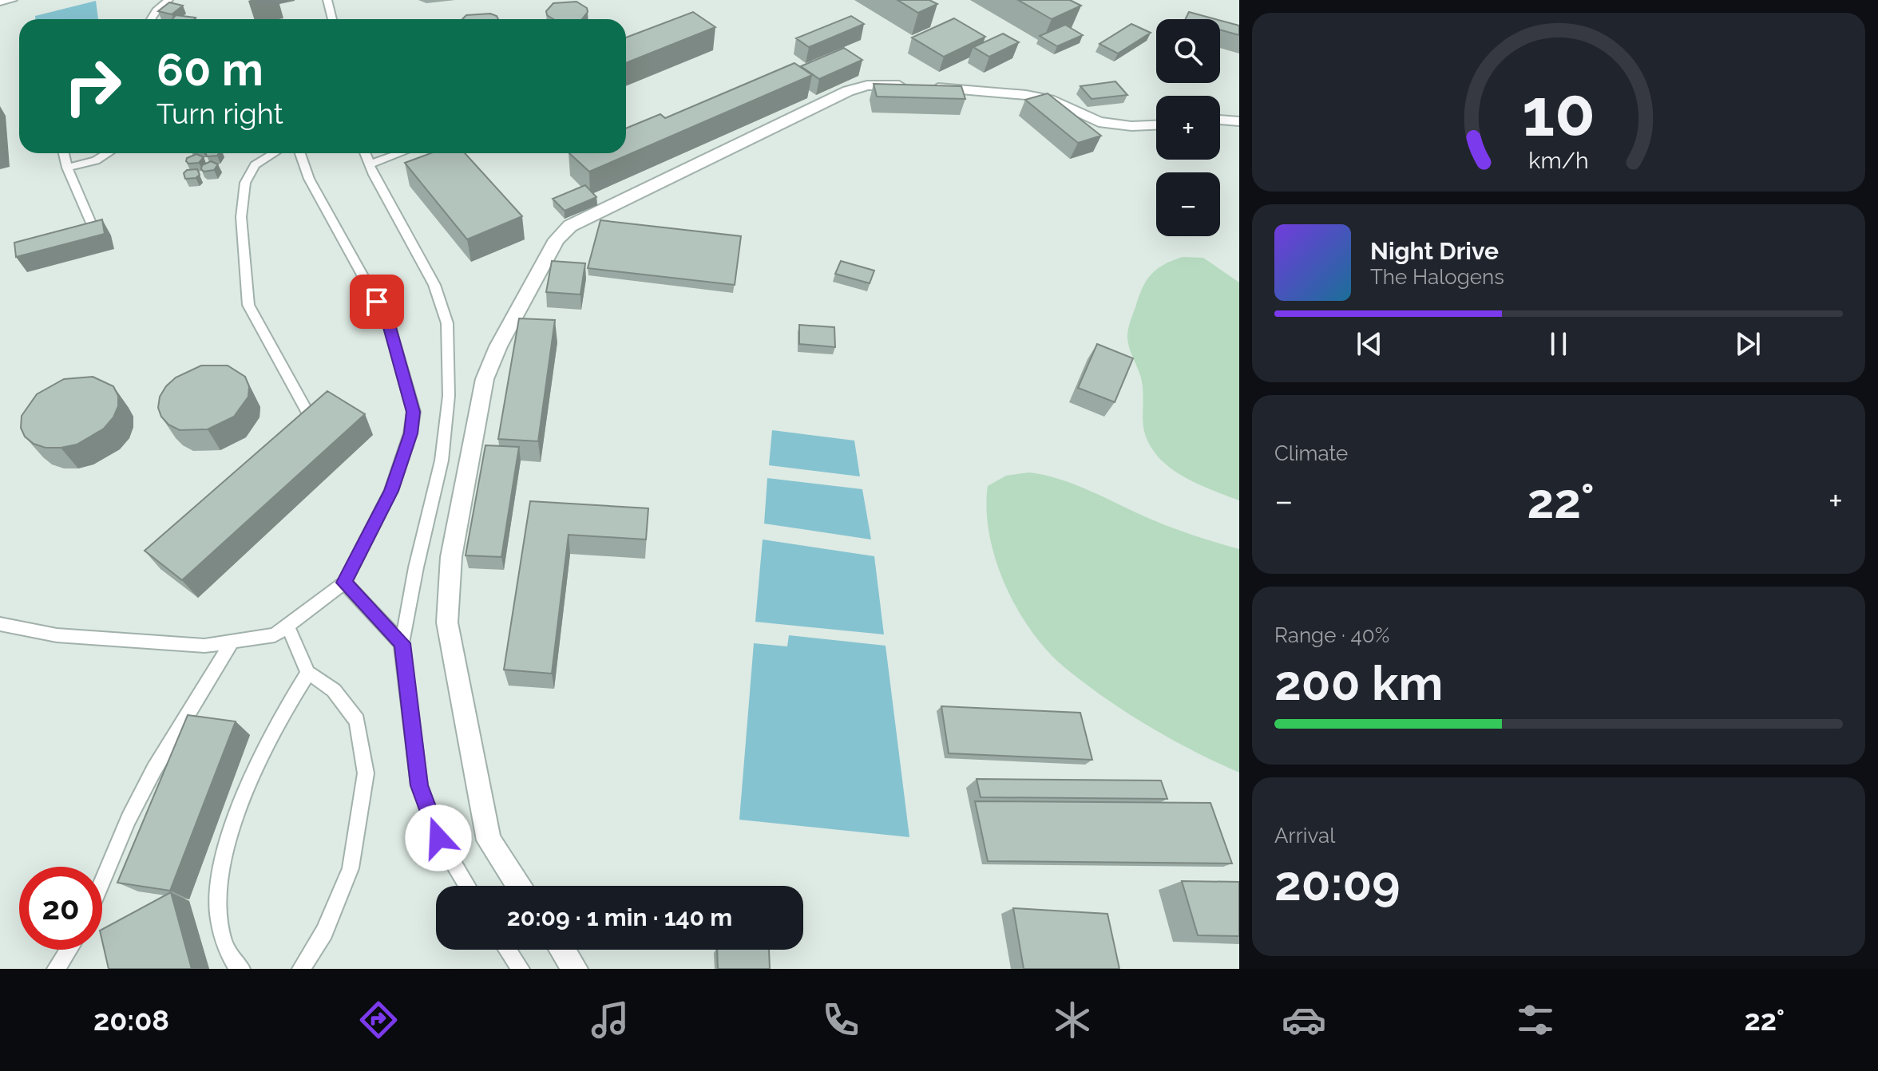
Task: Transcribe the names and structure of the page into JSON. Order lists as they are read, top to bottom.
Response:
{
  "page": {
    "map_buttons": ["+", "−"],
    "turn": ["60 m", "Turn right"],
    "song": ["Night Drive", "The Halogens"],
    "tile": [
      "Climate",
      ["Range · 40%", "200 km"],
      ["Arrival", "20:09"]
    ],
    "heat": ["−", "22°", "+"],
    "limit": "20",
    "trip": "20:09 · 1 min · 140 m",
    "tabs": ["20:08", "22°"],
    "gauge": ["10", "km/h"]
  }
}
